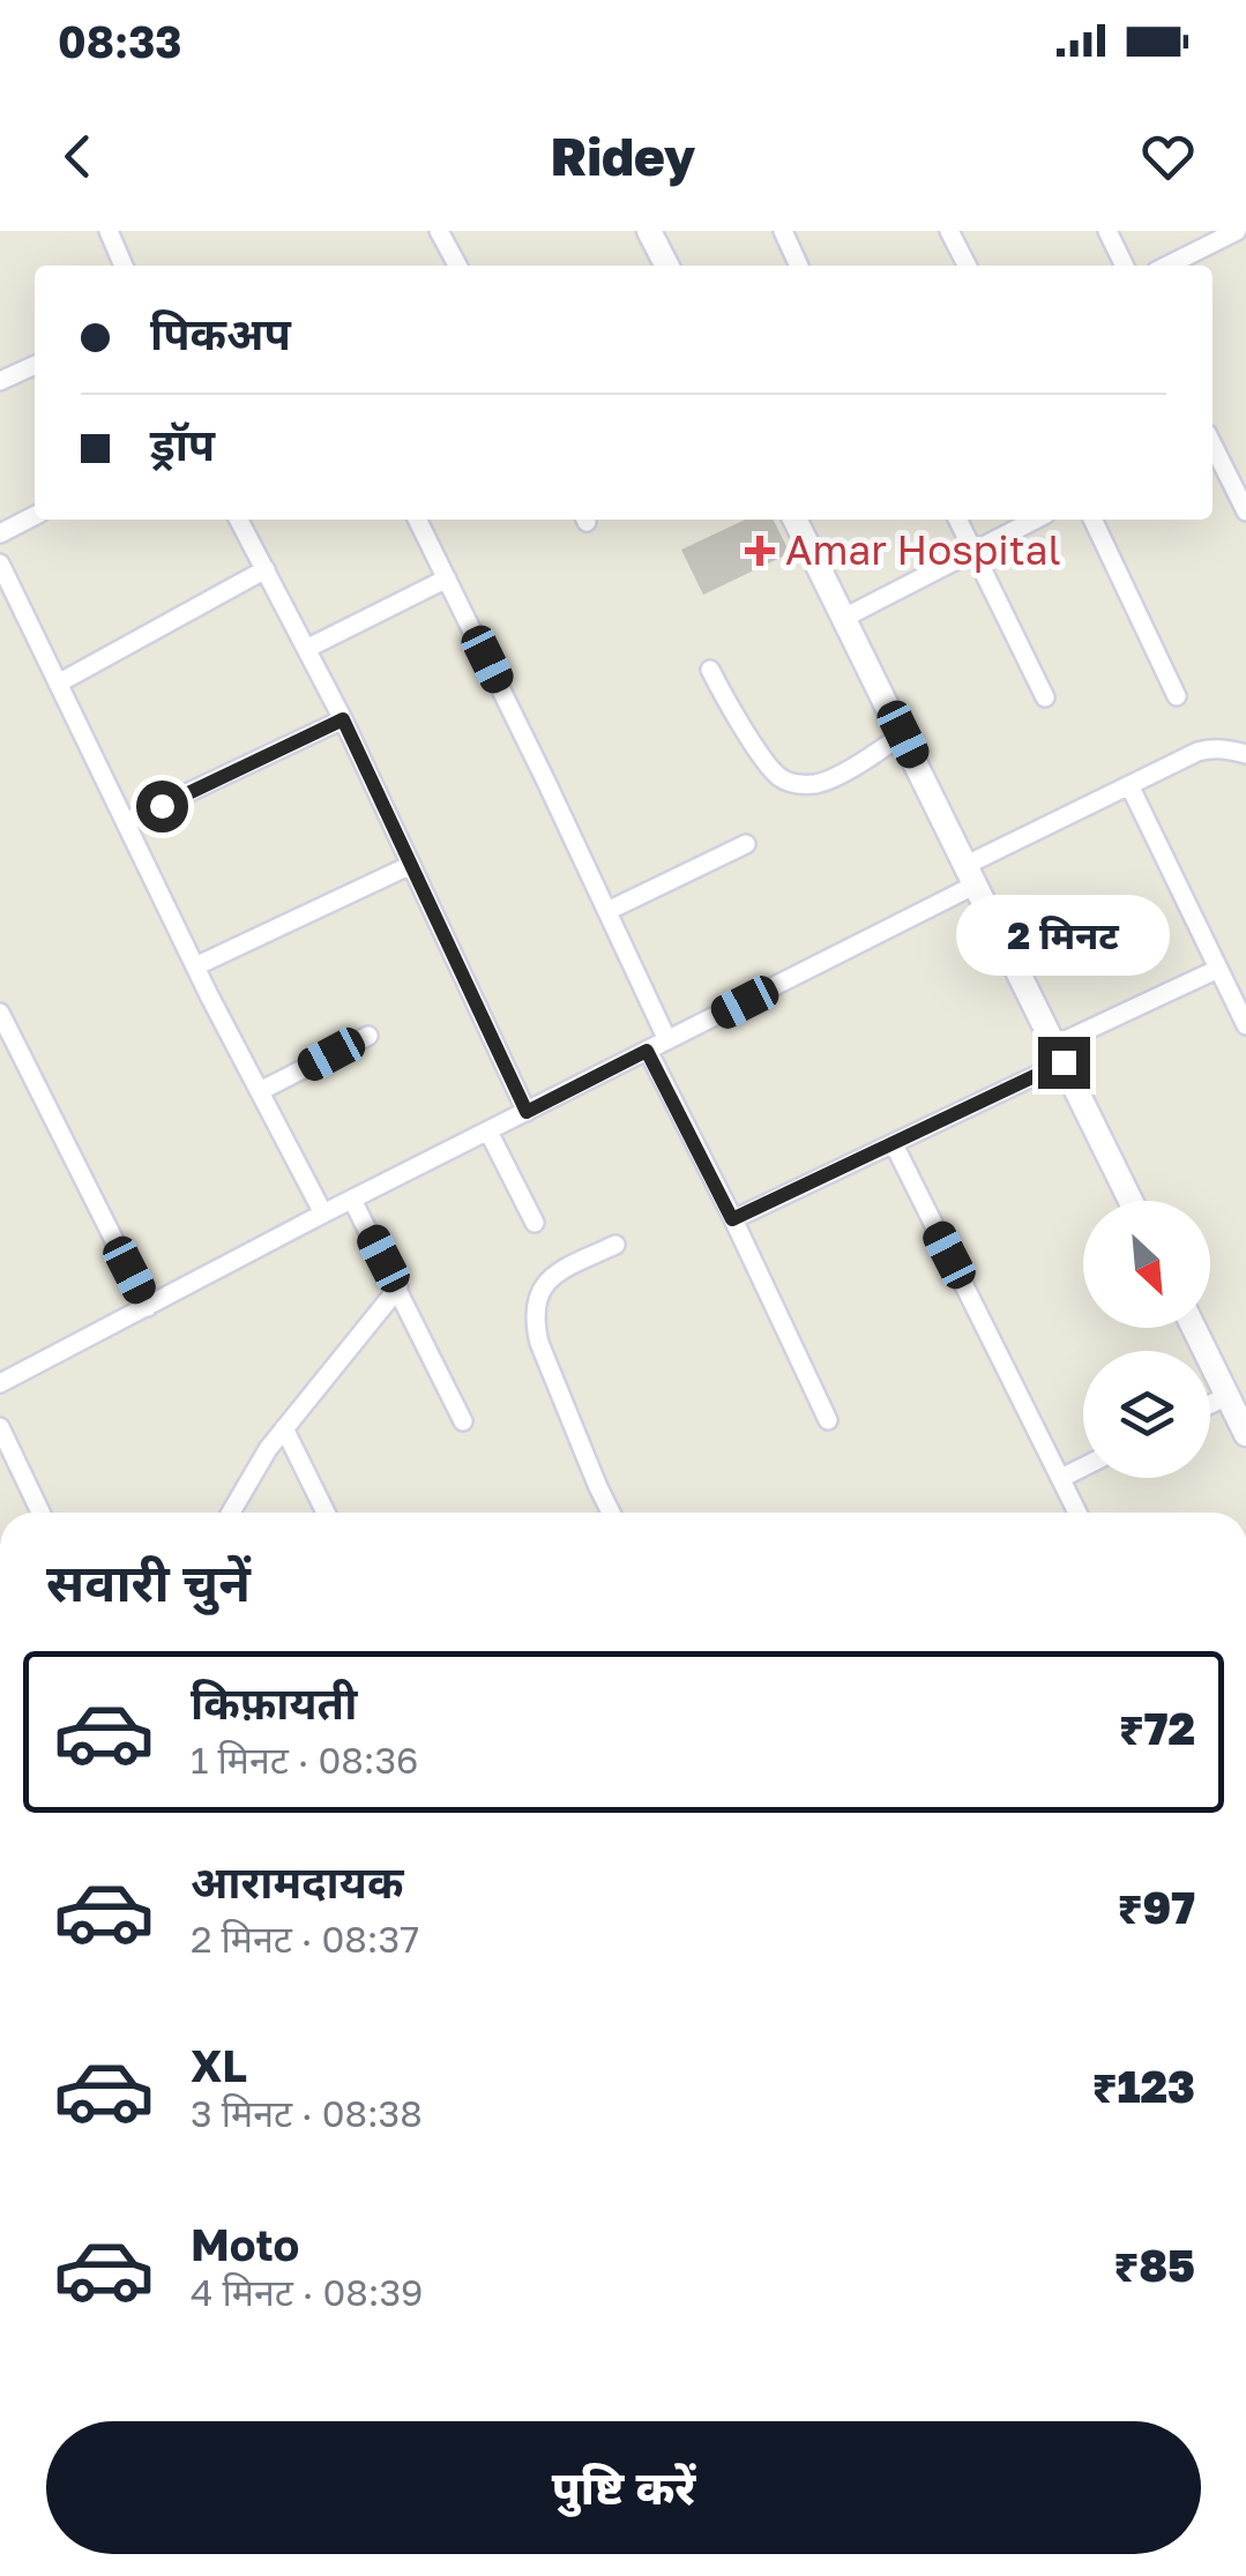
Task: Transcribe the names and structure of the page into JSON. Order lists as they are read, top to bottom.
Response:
{
  "places": {
    "health": ["Amar Hospital"]
  },
  "north": "bottom right",
  "page": {
    "status": "08:33",
    "header": "Ridey",
    "banner": ["पिकअप", "ड्रॉप"],
    "bubble": "2 मिनट",
    "heading": "सवारी चुनें",
    "list": [
      {
        "name": "किफ़ायती",
        "note": "1 मिनट · 08:36",
        "value": "₹72"
      },
      {
        "name": "आरामदायक",
        "note": "2 मिनट · 08:37",
        "value": "₹97"
      },
      {
        "name": "XL",
        "note": "3 मिनट · 08:38",
        "value": "₹123"
      },
      {
        "name": "Moto",
        "note": "4 मिनट · 08:39",
        "value": "₹85"
      }
    ],
    "buttons": "पुष्टि करें"
  }
}
